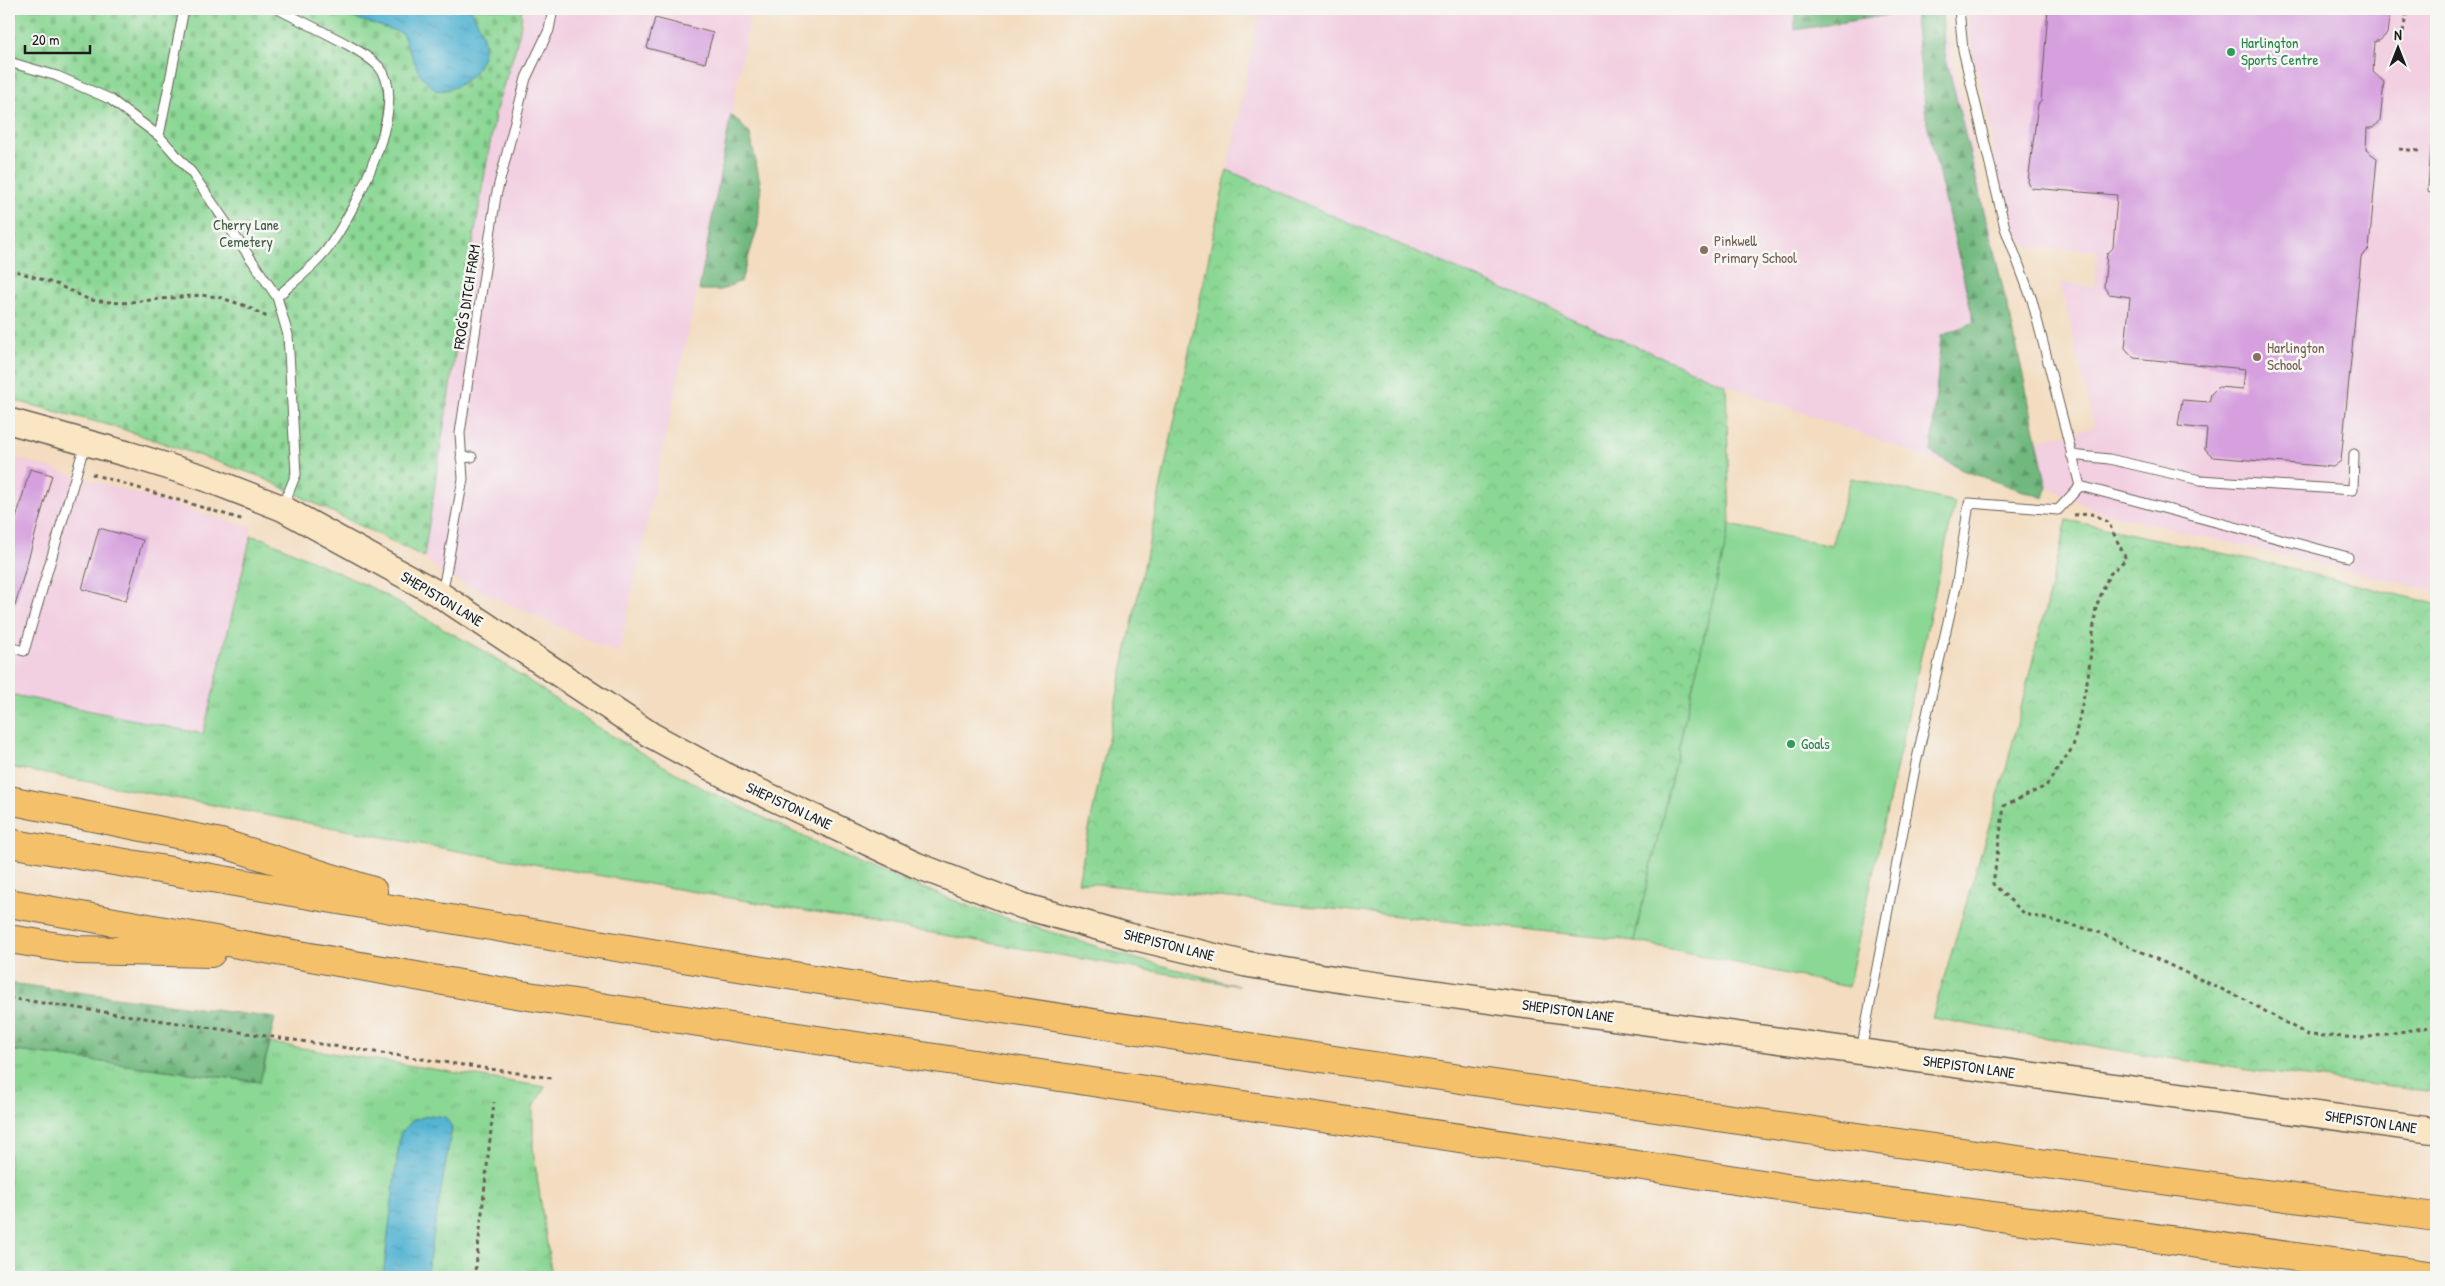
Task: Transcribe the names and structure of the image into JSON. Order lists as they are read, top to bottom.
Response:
{
  "streets": {
    "street": ["SHEPISTON LANE"],
    "lane": ["FROG'S DITCH FARM"]
  },
  "crossings": [
    ["FROG'S DITCH FARM", "SHEPISTON LANE"]
  ],
  "parks": ["Cherry Lane Cemetery"],
  "places": [
    "Harlington Sports Centre",
    "Pinkwell Primary School",
    "Harlington School",
    "Goals"
  ],
  "scale_bar": "20 m",
  "north": "top"
}
